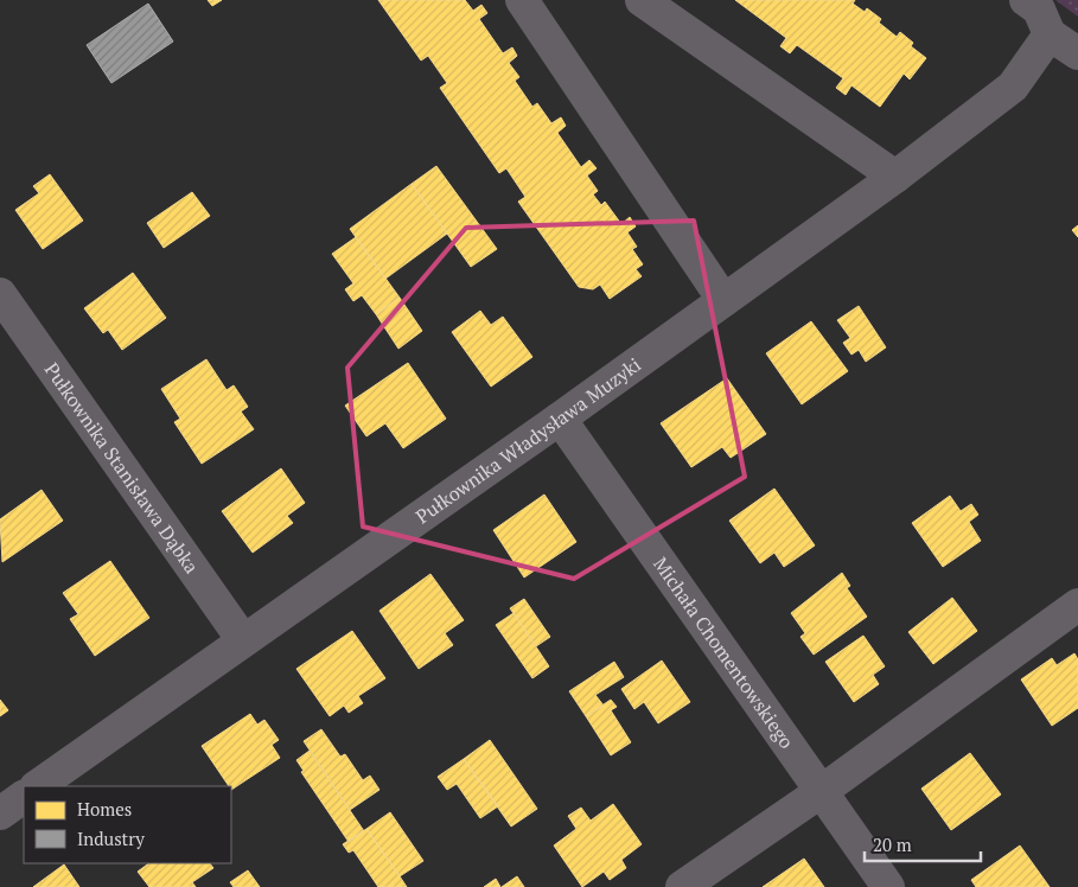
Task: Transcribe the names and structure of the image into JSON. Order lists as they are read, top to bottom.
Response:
{
  "streets": {
    "street": ["Pułkownika Władysława Muzyki", "Pułkownika Stanisława Dąbka", "Michała Chomentowskiego"]
  },
  "crossings": [
    ["Pułkownika Władysława Muzyki", "Pułkownika Stanisława Dąbka"],
    ["Pułkownika Władysława Muzyki", "Michała Chomentowskiego"]
  ],
  "legend": ["Homes", "Industry"],
  "scale_bar": "20 m"
}
